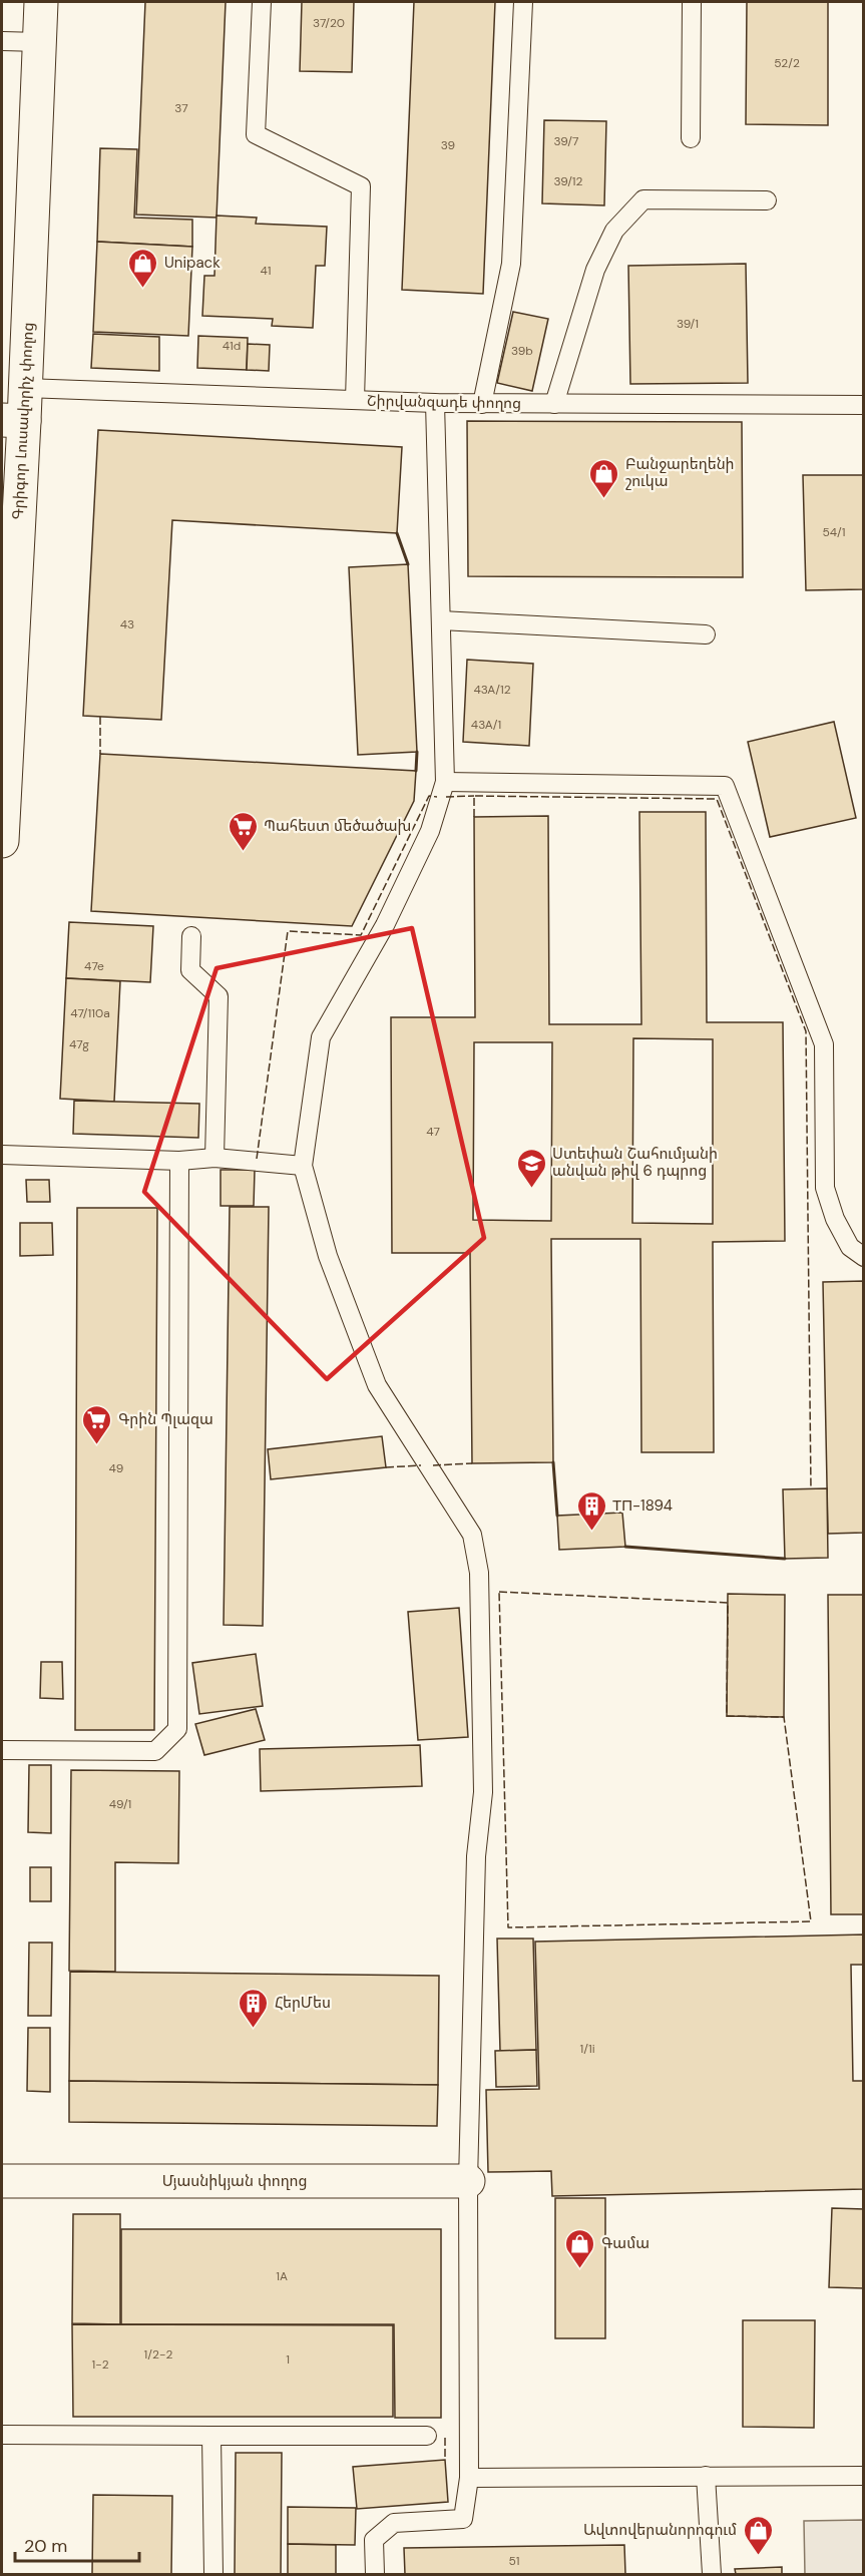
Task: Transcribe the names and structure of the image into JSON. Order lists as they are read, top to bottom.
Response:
{
  "streets": {
    "street": ["Գրիգոր Լուսավորիչ փողոց", "Մյասնիկյան փողոց"],
    "lane": ["Շիրվանզադե փողոց"]
  },
  "crossings": [
    ["Շիրվանզադե փողոց", "Գրիգոր Լուսավորիչ փողոց"]
  ],
  "places": {
    "shop": [
      "Unipack",
      "Բանջարեղենի շուկա",
      "Գամա",
      "Ավտովերանորոգում"
    ],
    "supermarket": ["Պահեստ մեծածախ", "Գրին Պլազա"],
    "school or university": ["Ստեփան Շահումյանի անվան թիվ 6 դպրոց"],
    "building": ["ТП-1894", "ՀերՄես"]
  },
  "house_numbers": [
    "37/20",
    "52/2",
    "37",
    "39/7",
    "39",
    "39/12",
    "41",
    "39/1",
    "41d",
    "39b",
    "54/1",
    "43",
    "43A/12",
    "43A/1",
    "47e",
    "47/110a",
    "47g",
    "47",
    "49",
    "49/1",
    "1/1i",
    "1A",
    "1/2-2",
    "1",
    "1-2",
    "51"
  ],
  "scale_bar": "20 m"
}
